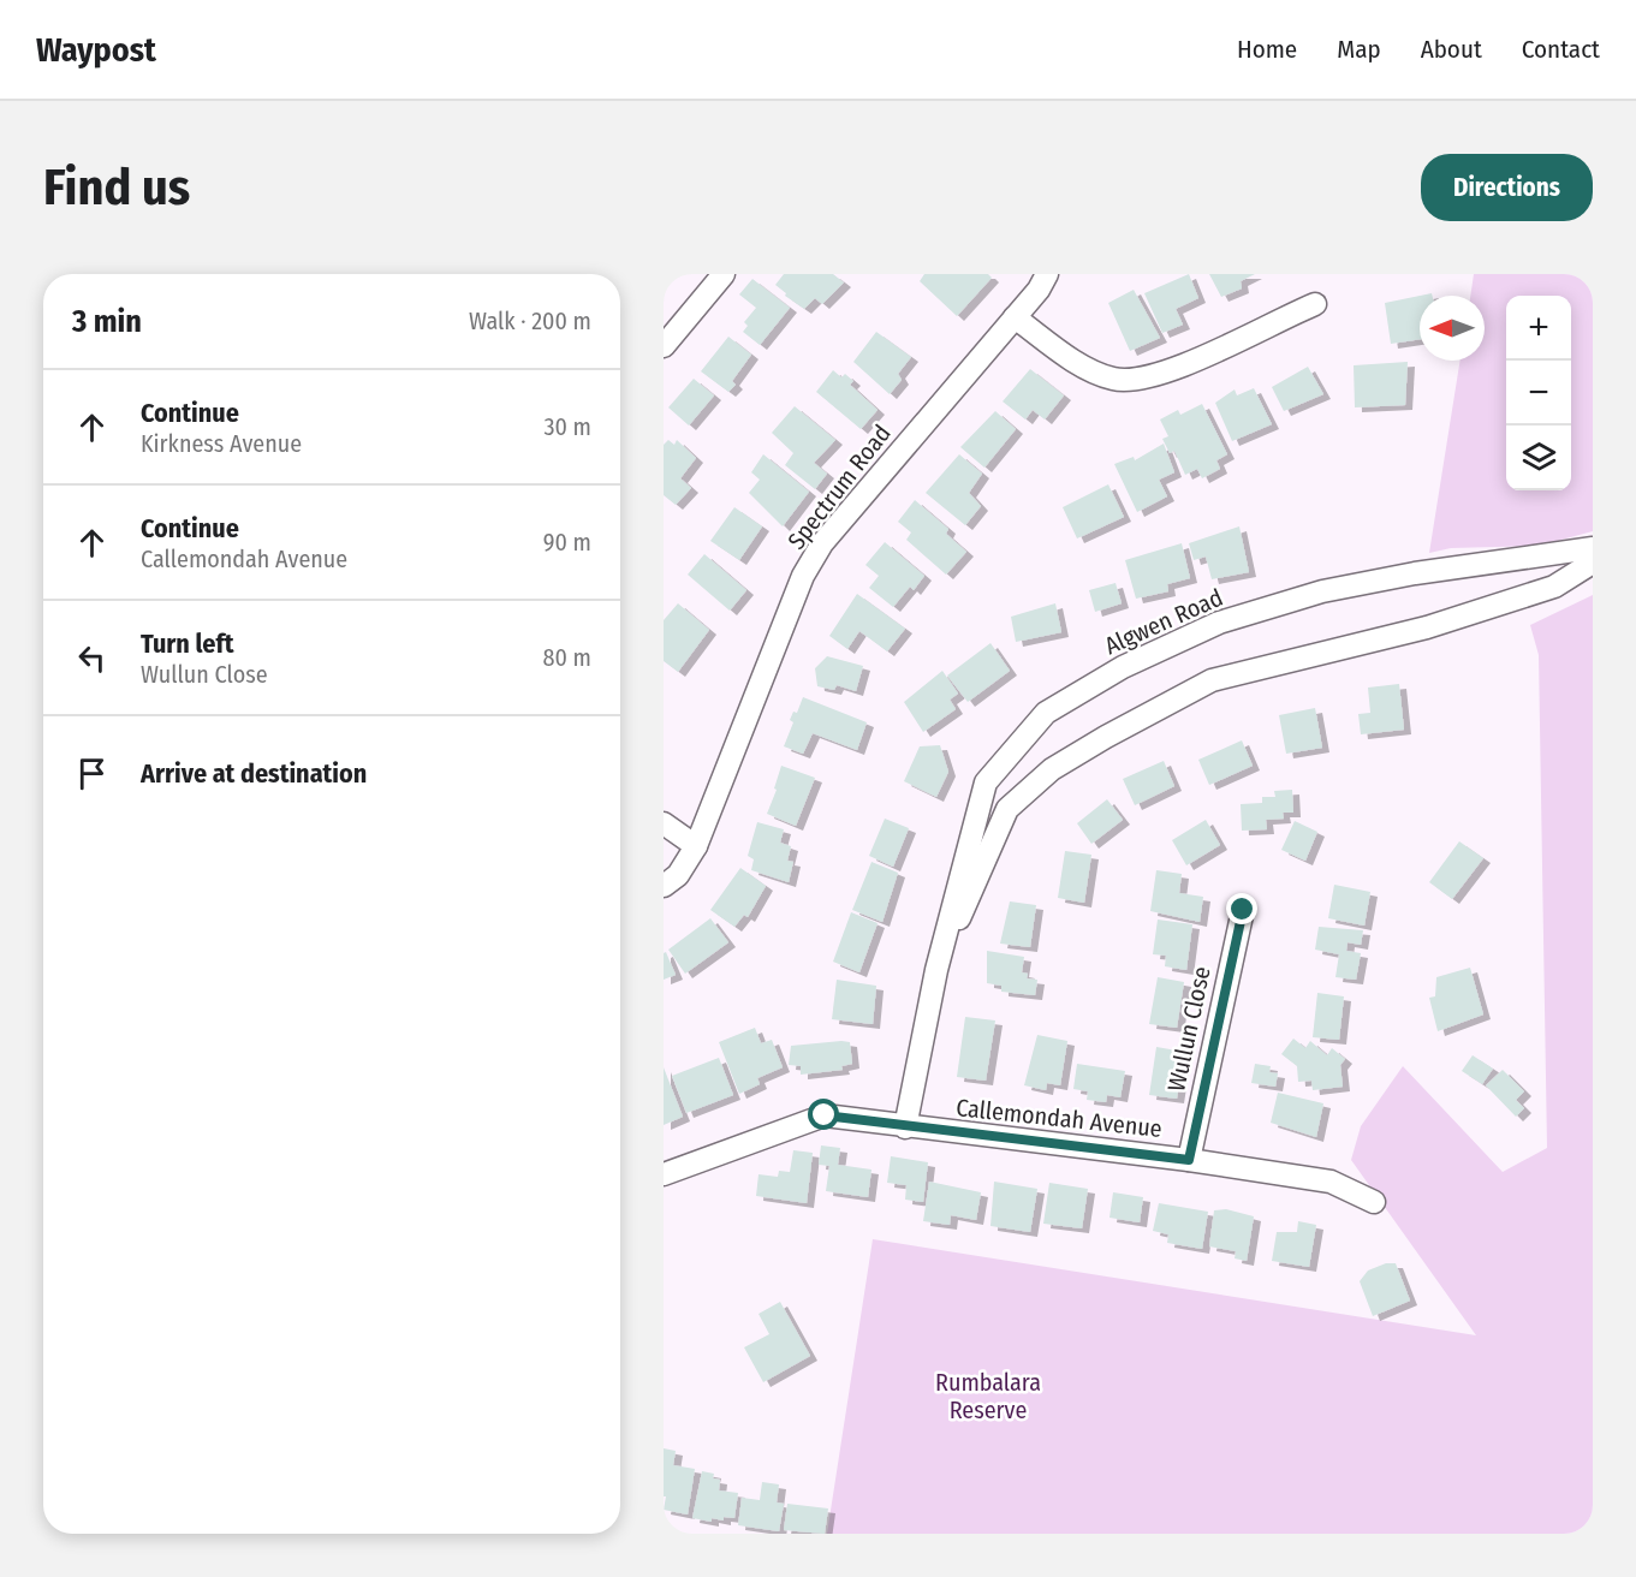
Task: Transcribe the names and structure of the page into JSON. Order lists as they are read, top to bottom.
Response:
{
  "streets": {
    "street": [
      "Spectrum Road",
      "Algwen Road",
      "Wullun Close",
      "Callemondah Avenue"
    ]
  },
  "crossings": [
    ["Algwen Road", "Callemondah Avenue"],
    ["Wullun Close", "Callemondah Avenue"]
  ],
  "parks": ["Rumbalara Reserve"],
  "north": "left",
  "page": {
    "header": "Waypost",
    "nav": [
      "Home",
      "Map",
      "About",
      "Contact"
    ],
    "buttons": "Directions",
    "title": "Find us",
    "heading": ["3 min", "Walk · 200 m"],
    "map_buttons": ["+", "−"],
    "list": [
      ["Continue", "Kirkness Avenue", "30 m"],
      ["Continue", "Callemondah Avenue", "90 m"],
      ["Turn left", "Wullun Close", "80 m"],
      "Arrive at destination"
    ]
  }
}
